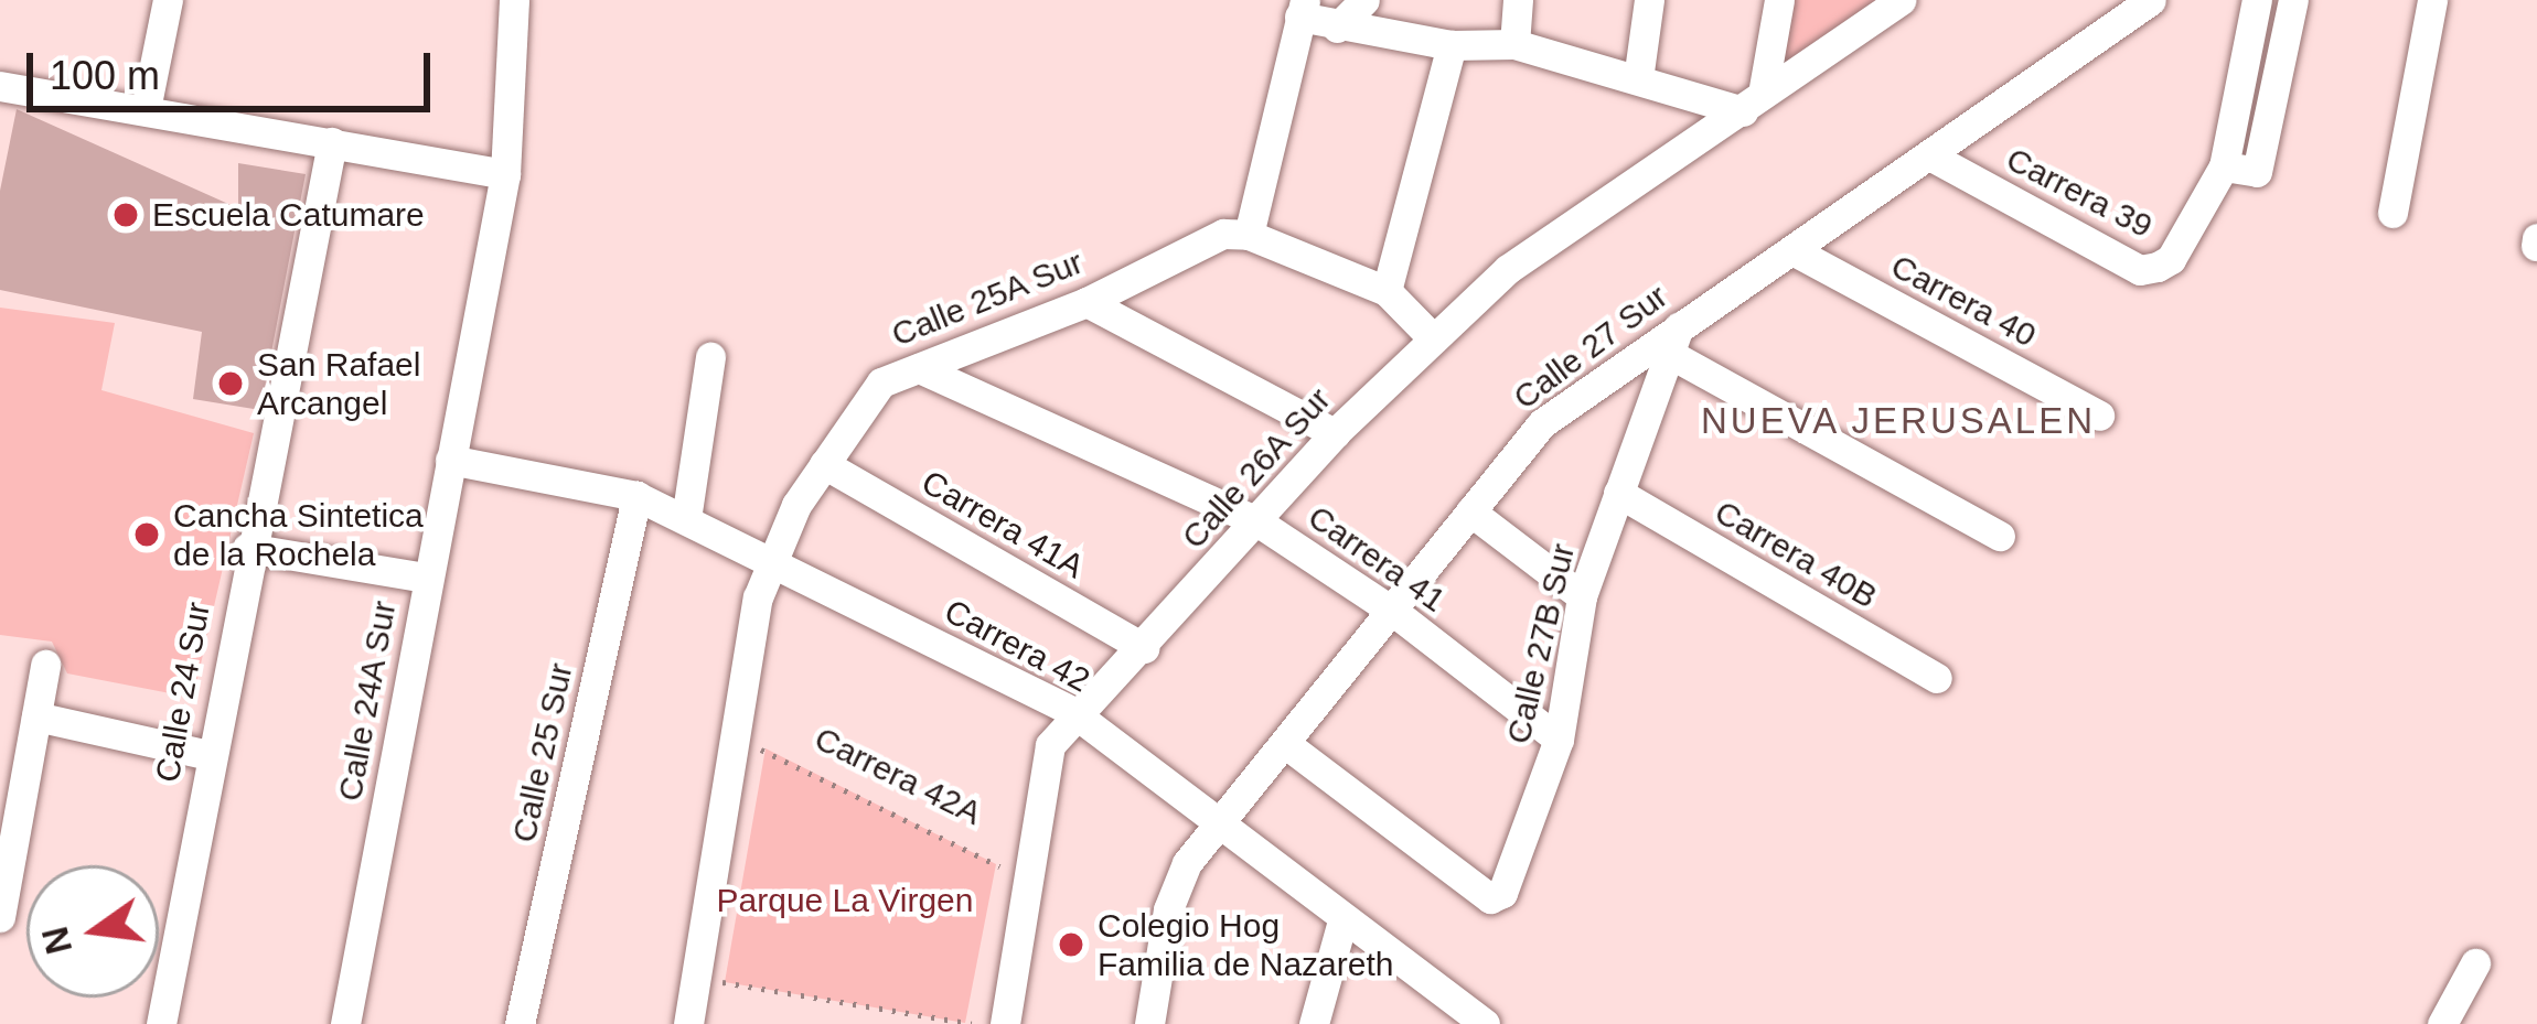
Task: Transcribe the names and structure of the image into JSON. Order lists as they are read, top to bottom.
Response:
{
  "streets": {
    "street": [
      "Carrera 39",
      "Calle 25A Sur",
      "Carrera 40",
      "Calle 27 Sur",
      "Calle 26A Sur",
      "Carrera 41A",
      "Carrera 40B",
      "Carrera 41",
      "Calle 27B Sur",
      "Carrera 42",
      "Calle 24 Sur",
      "Calle 24A Sur",
      "Calle 25 Sur"
    ],
    "path": ["Carrera 42A"]
  },
  "crossings": [
    ["Carrera 39", "Calle 27 Sur"],
    ["Calle 25A Sur", "Carrera 41A"],
    ["Calle 25A Sur", "Carrera 41"],
    ["Calle 25A Sur", "Carrera 42"],
    ["Calle 25A Sur", "Carrera 42A"],
    ["Carrera 40", "Calle 27 Sur"],
    ["Calle 27 Sur", "Carrera 41"],
    ["Calle 27 Sur", "Calle 27B Sur"],
    ["Calle 27 Sur", "Carrera 42"],
    ["Calle 26A Sur", "Carrera 41A"],
    ["Calle 26A Sur", "Carrera 41"],
    ["Calle 26A Sur", "Carrera 42"],
    ["Calle 26A Sur", "Carrera 42A"],
    ["Carrera 40B", "Calle 27B Sur"],
    ["Carrera 41", "Calle 27B Sur"],
    ["Carrera 42", "Calle 24A Sur"],
    ["Carrera 42", "Calle 25 Sur"]
  ],
  "districts": ["NUEVA JERUSALEN"],
  "parks": ["Parque La Virgen"],
  "places": [
    "Escuela Catumare",
    "San Rafael Arcangel",
    "Cancha Sintetica de la Rochela",
    "Colegio Hog Familia de Nazareth"
  ],
  "scale_bar": "100 m",
  "north": "left"
}
